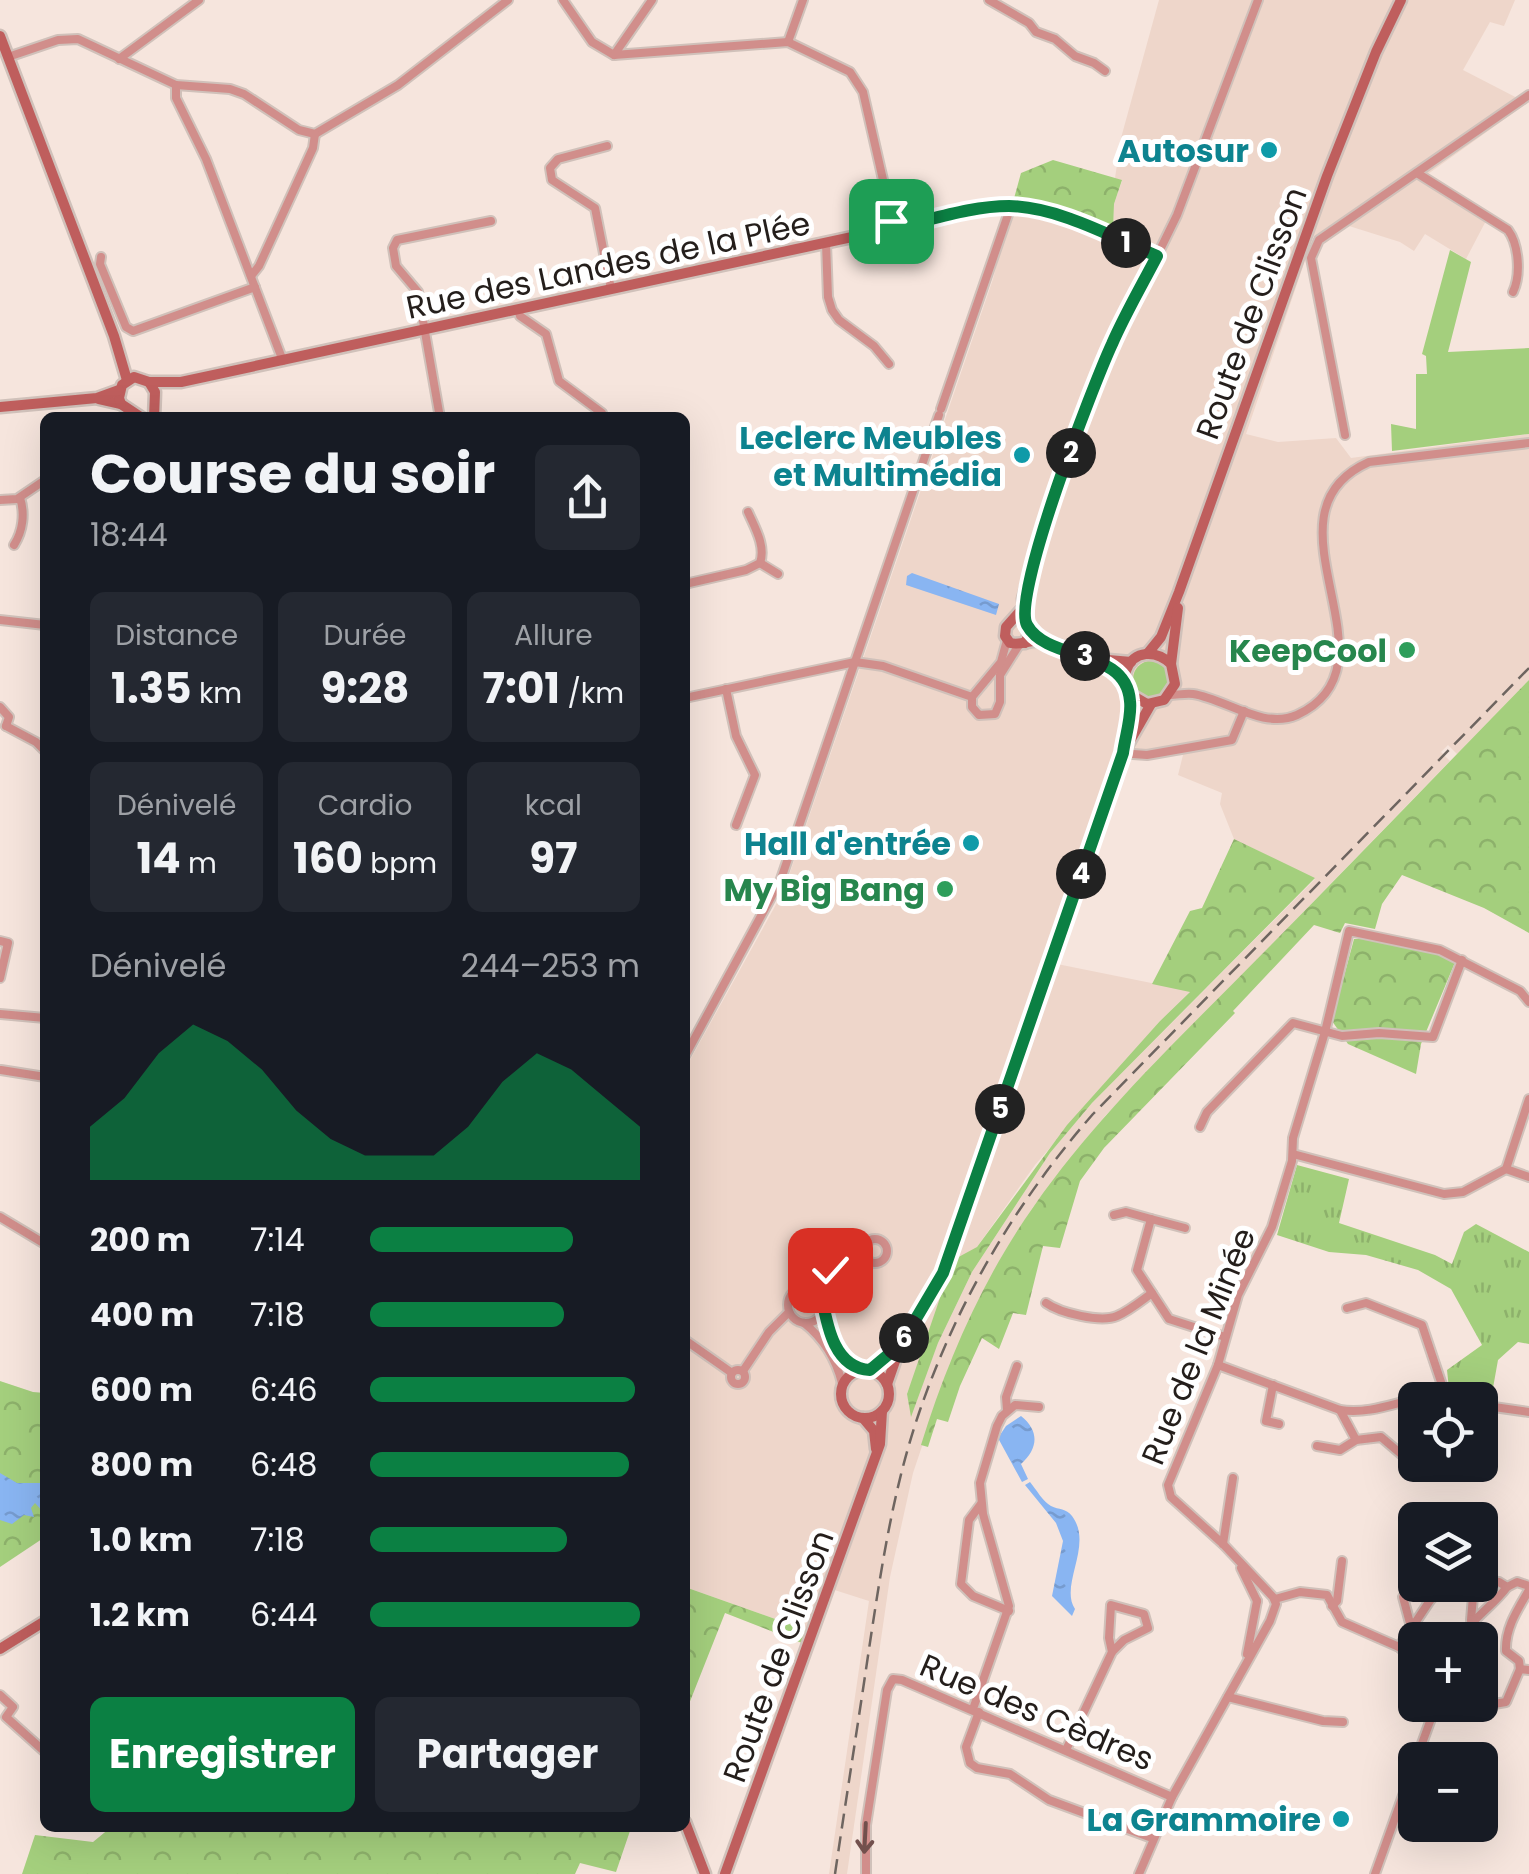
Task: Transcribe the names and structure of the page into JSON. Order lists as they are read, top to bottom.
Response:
{
  "streets": {
    "main road": ["Rue des Landes de la Plée", "Route de Clisson"],
    "street": ["Rue de la Minée", "Rue des Cèdres"]
  },
  "places": [
    "Autosur",
    "Leclerc Meubles et Multimédia",
    "KeepCool",
    "Hall d'entrée",
    "My Big Bang",
    "La Grammoire"
  ],
  "page": {
    "pins": [
      "1",
      "2",
      "3",
      "4",
      "5",
      "6"
    ],
    "heading": ["Course du soir", "18:44"],
    "stats": [
      ["Distance", "1.35 km"],
      ["Durée", "9:28"],
      ["Allure", "7:01 /km"],
      ["Dénivelé", "14 m"],
      ["Cardio", "160 bpm"],
      ["kcal", "97"]
    ],
    "chart": ["Dénivelé", "244–253 m"],
    "list": [
      {
        "name": "200 m",
        "note": "7:14"
      },
      {
        "name": "400 m",
        "note": "7:18"
      },
      {
        "name": "600 m",
        "note": "6:46"
      },
      {
        "name": "800 m",
        "note": "6:48"
      },
      {
        "name": "1.0 km",
        "note": "7:18"
      },
      {
        "name": "1.2 km",
        "note": "6:44"
      }
    ],
    "map_buttons": ["+", "−"],
    "buttons": ["Enregistrer", "Partager"]
  }
}
